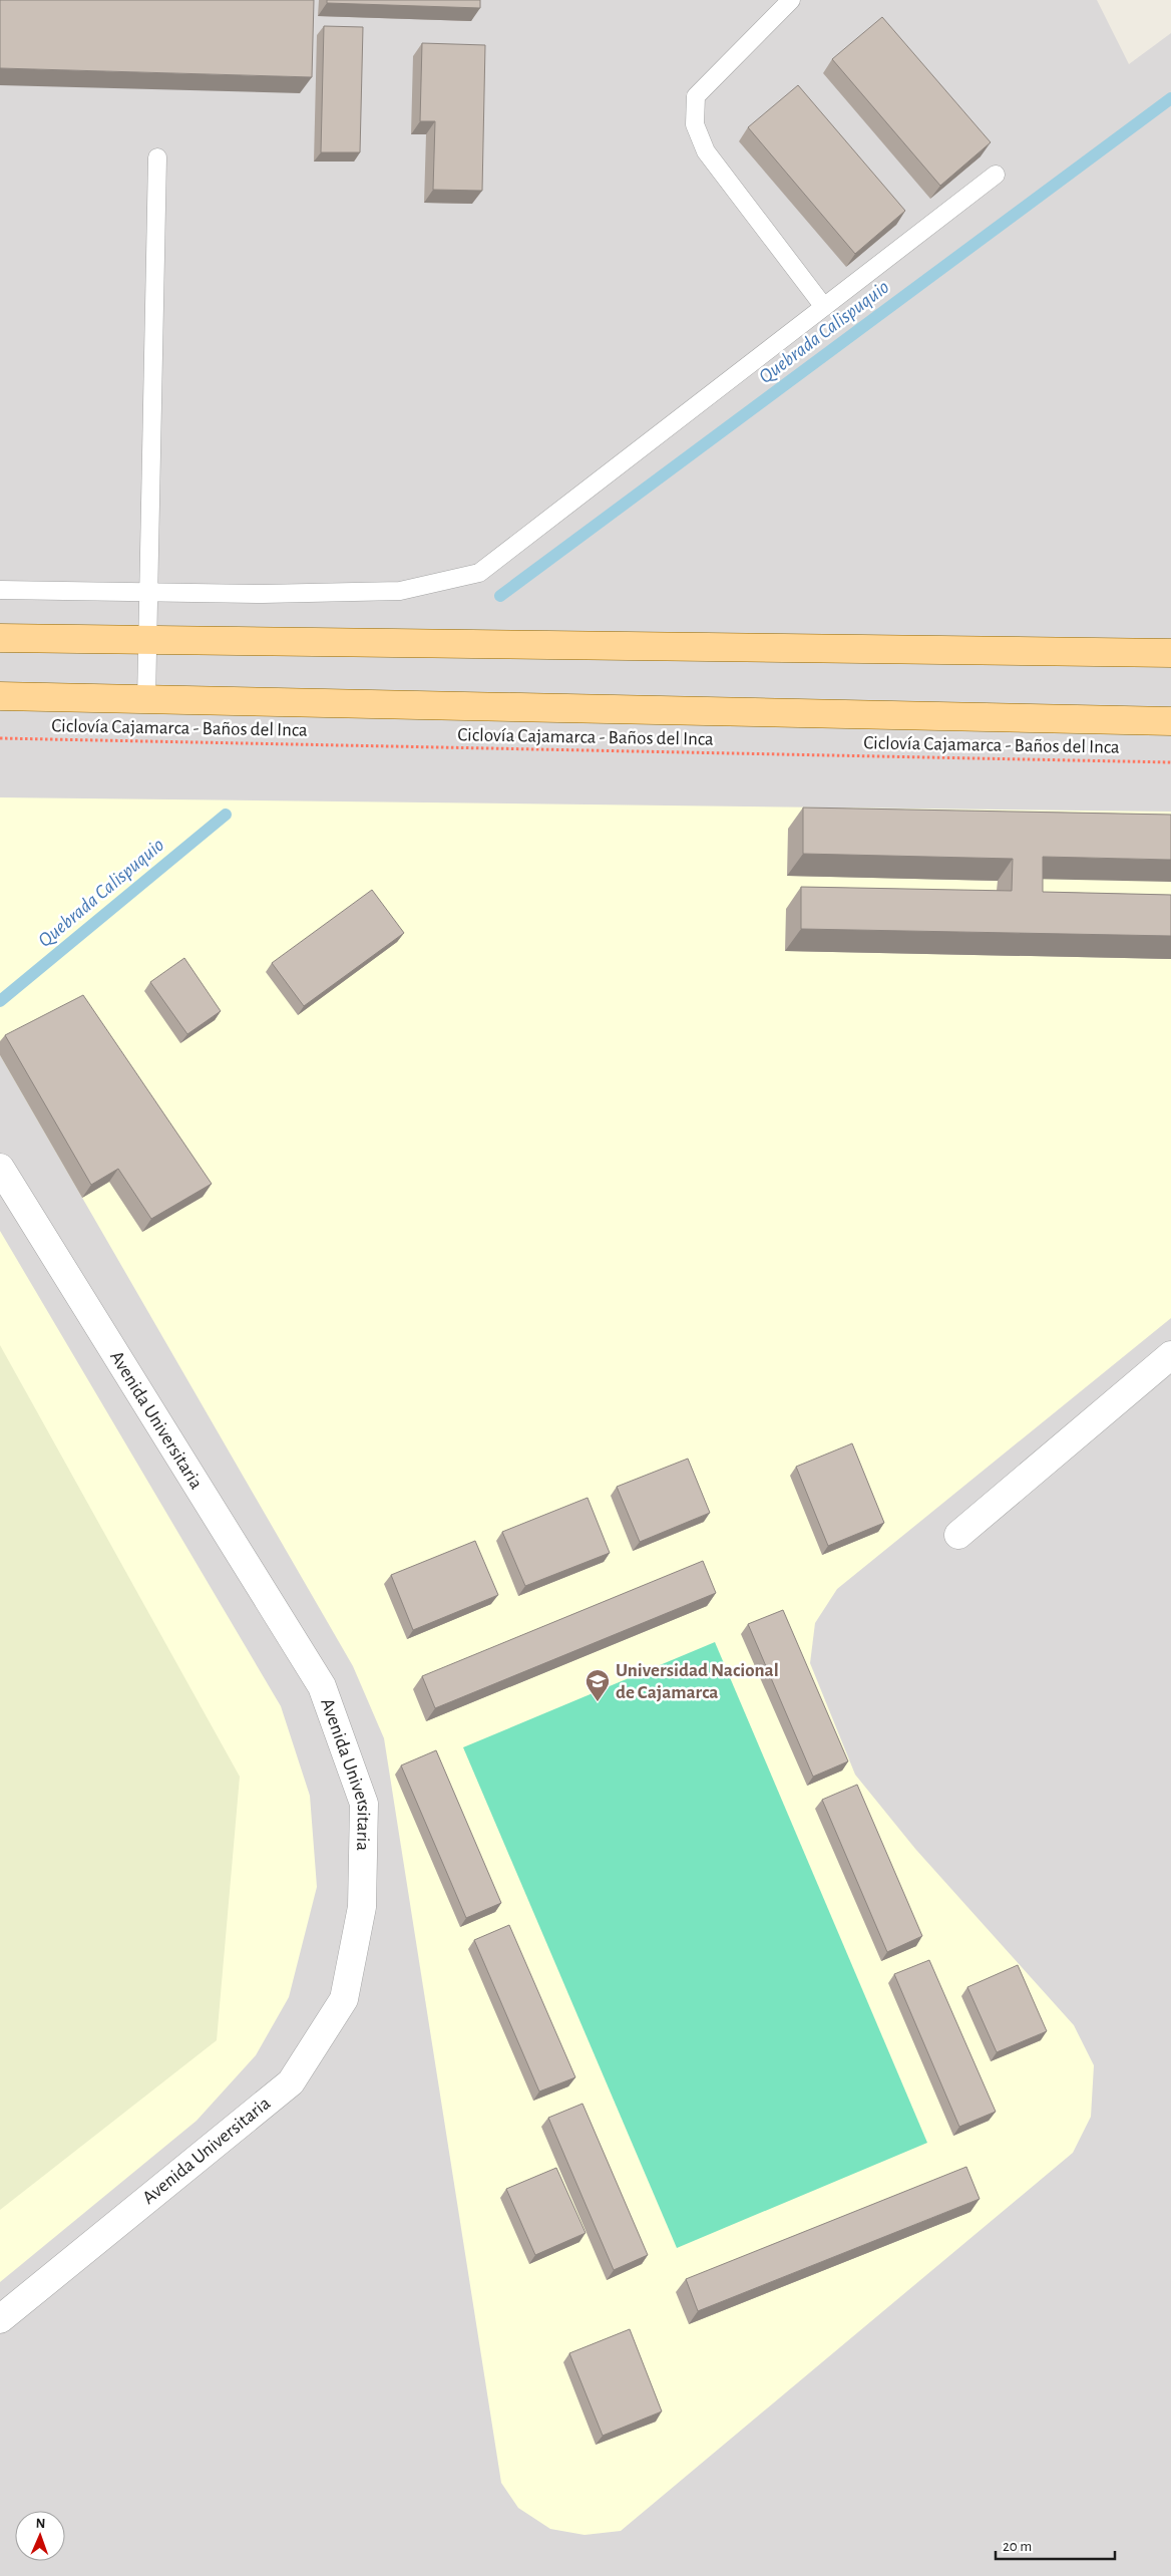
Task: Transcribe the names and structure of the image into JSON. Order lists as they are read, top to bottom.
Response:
{
  "streets": {
    "street": ["Avenida Universitaria"],
    "path": ["Ciclovía Cajamarca - Baños del Inca"]
  },
  "water": ["Quebrada Calispuquio"],
  "places": {
    "school or university": ["Universidad Nacional de Cajamarca"]
  },
  "scale_bar": "20 m",
  "north": "top"
}
